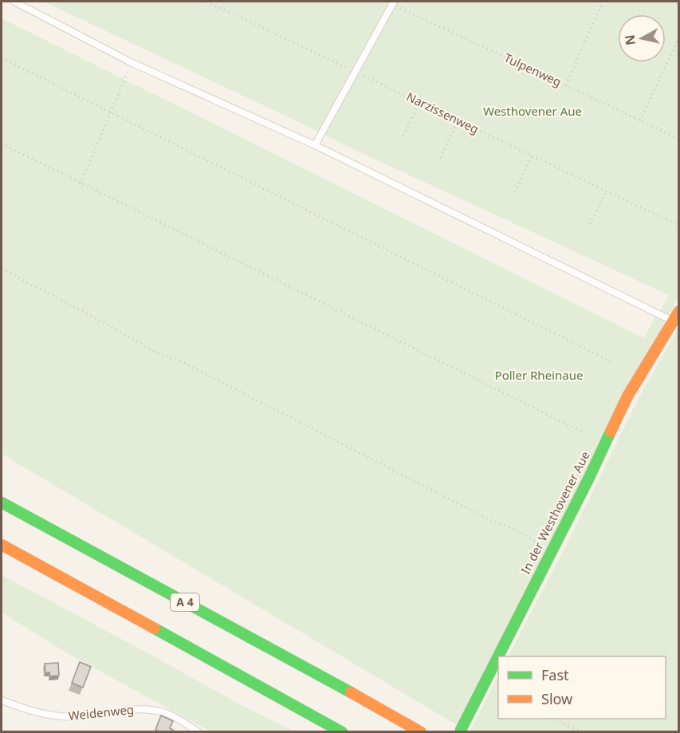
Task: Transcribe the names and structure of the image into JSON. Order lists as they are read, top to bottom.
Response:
{
  "streets": {
    "main road": ["In der Westhovener Aue", "A 4"],
    "lane": ["Weidenweg"],
    "path": ["Tulpenweg", "Narzissenweg"]
  },
  "parks": ["Westhovener Aue", "Poller Rheinaue"],
  "legend": ["Fast", "Slow"],
  "north": "left"
}
